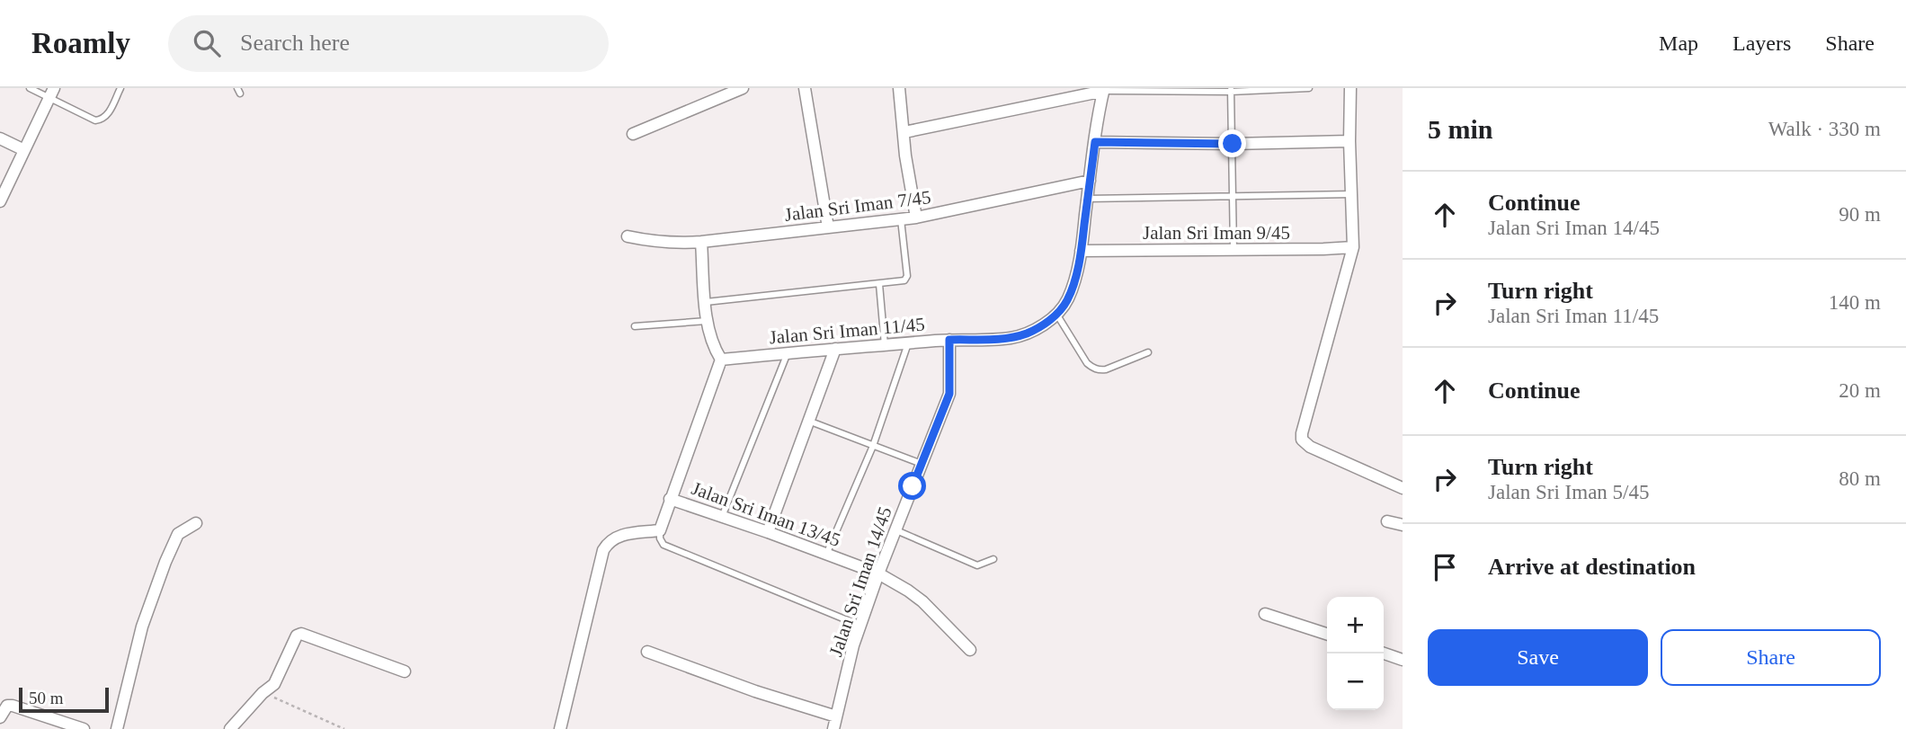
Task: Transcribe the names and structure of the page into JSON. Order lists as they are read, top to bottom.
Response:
{
  "streets": {
    "street": [
      "Jalan Sri Iman 7/45",
      "Jalan Sri Iman 9/45",
      "Jalan Sri Iman 11/45",
      "Jalan Sri Iman 13/45",
      "Jalan Sri Iman 14/45"
    ]
  },
  "crossings": [
    ["Jalan Sri Iman 7/45", "Jalan Sri Iman 11/45"],
    ["Jalan Sri Iman 9/45", "Jalan Sri Iman 11/45"],
    ["Jalan Sri Iman 11/45", "Jalan Sri Iman 14/45"],
    ["Jalan Sri Iman 13/45", "Jalan Sri Iman 14/45"]
  ],
  "scale_bar": "50 m",
  "page": {
    "header": "Roamly",
    "search": "Search here",
    "nav": ["Map", "Layers", "Share"],
    "heading": ["5 min", "Walk · 330 m"],
    "list": [
      ["Continue", "Jalan Sri Iman 14/45", "90 m"],
      ["Turn right", "Jalan Sri Iman 11/45", "140 m"],
      ["Continue", "20 m"],
      ["Turn right", "Jalan Sri Iman 5/45", "80 m"],
      "Arrive at destination"
    ],
    "map_buttons": ["+", "−"],
    "buttons": ["Save", "Share"],
    "scale": "50 m"
  }
}
